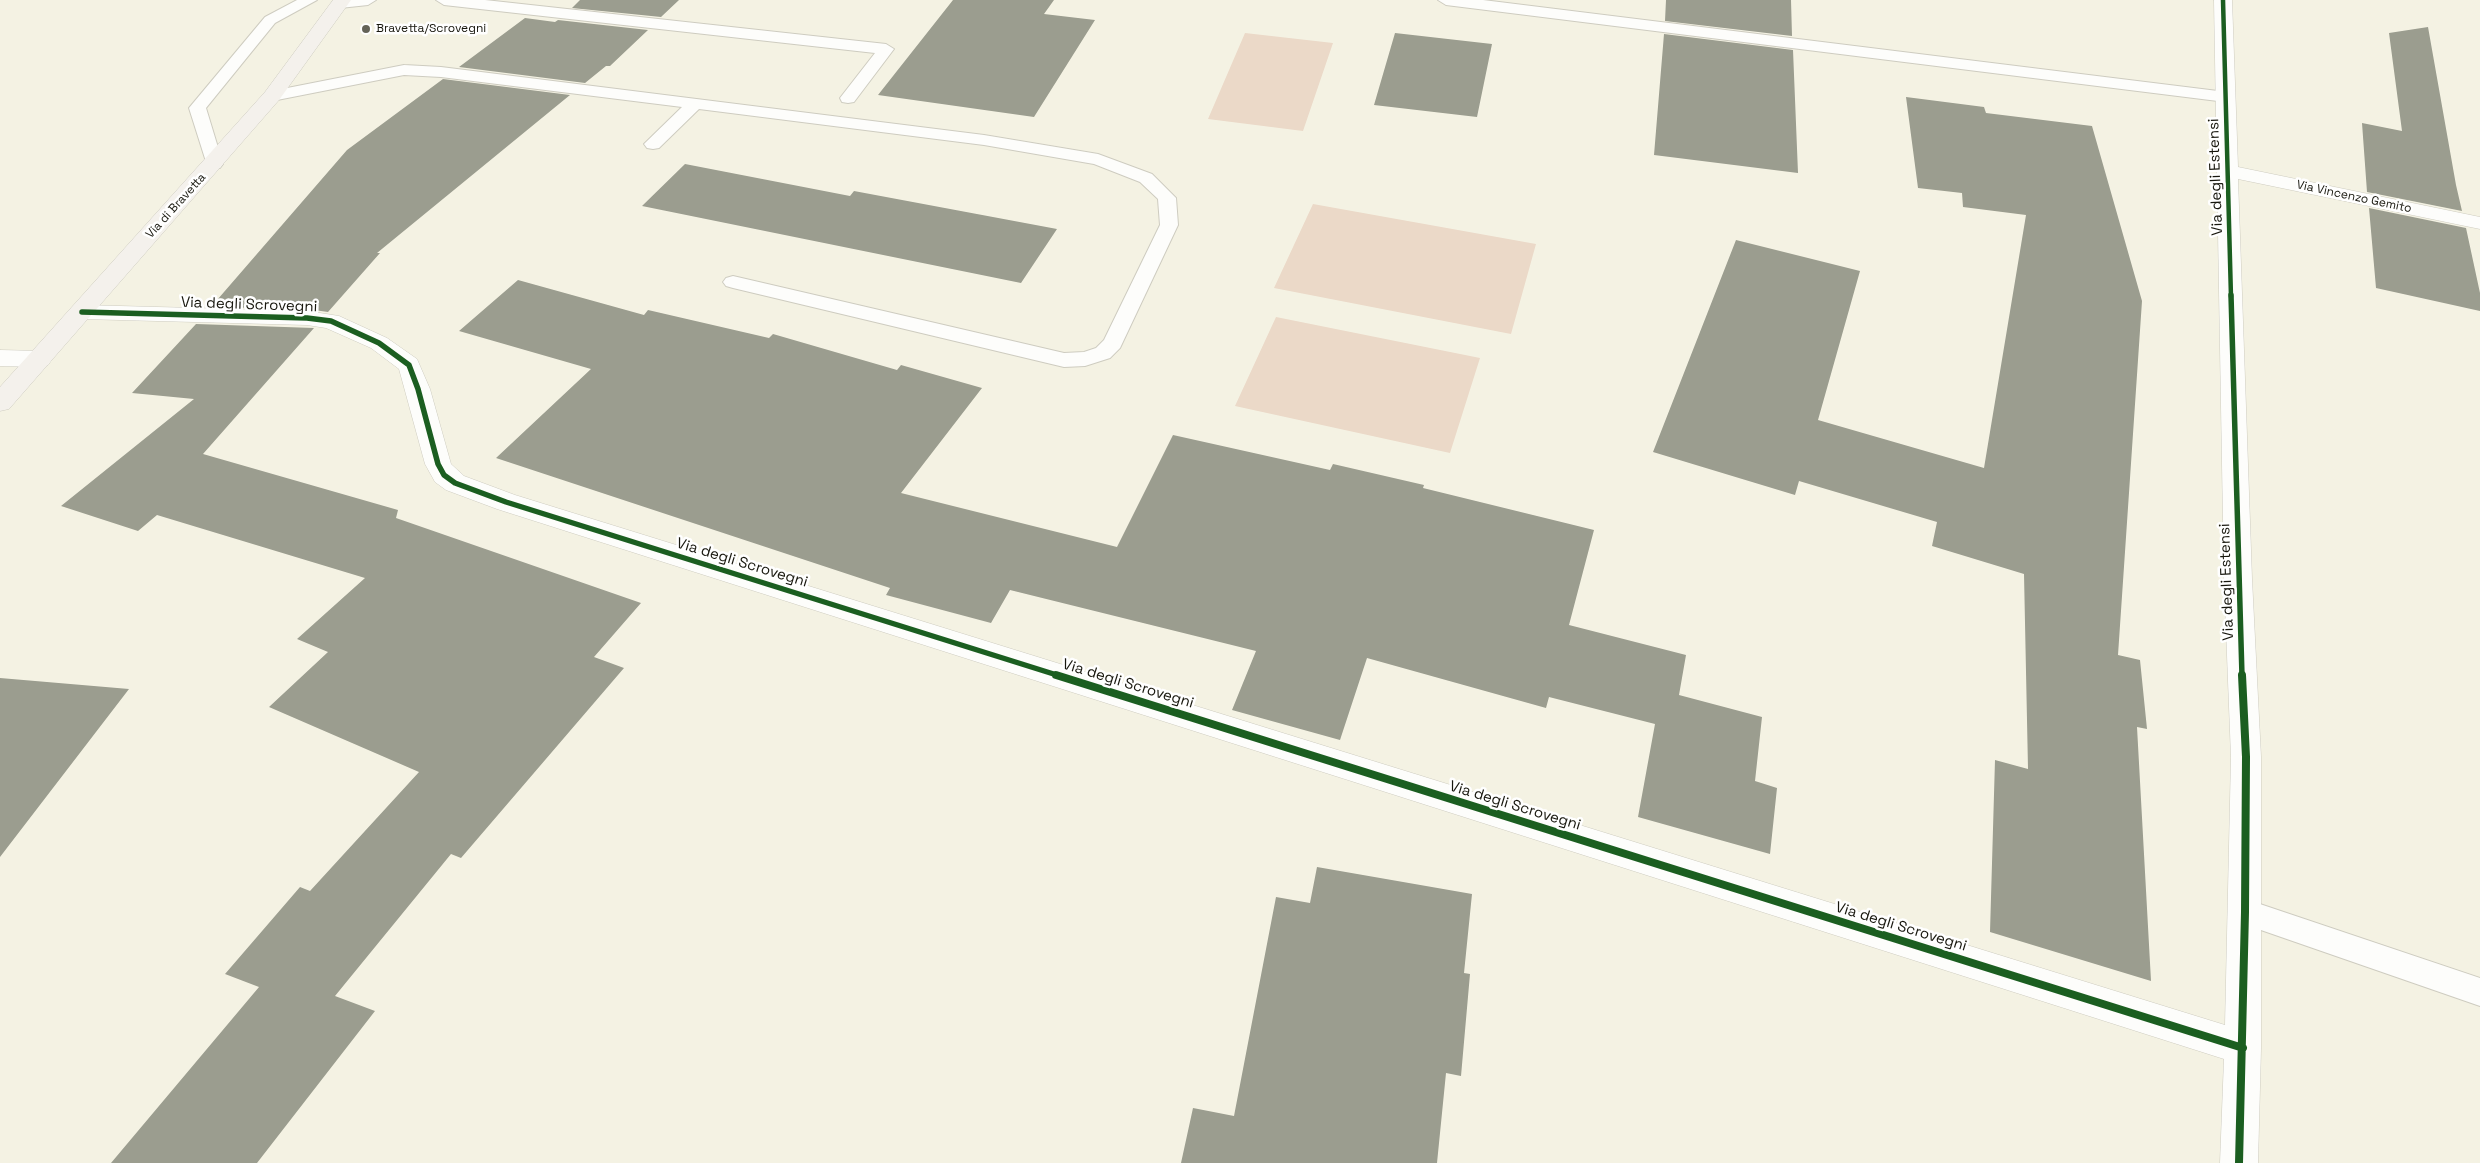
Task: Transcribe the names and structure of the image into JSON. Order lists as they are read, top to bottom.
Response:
{
  "streets": {
    "main road": ["Via di Bravetta"],
    "street": ["Via degli Estensi", "Via Vincenzo Gemito", "Via degli Scrovegni"]
  },
  "crossings": [
    ["Via degli Estensi", "Via Vincenzo Gemito"],
    ["Via degli Estensi", "Via degli Scrovegni"],
    ["Via di Bravetta", "Via degli Scrovegni"]
  ],
  "places": ["Bravetta/Scrovegni"]
}
